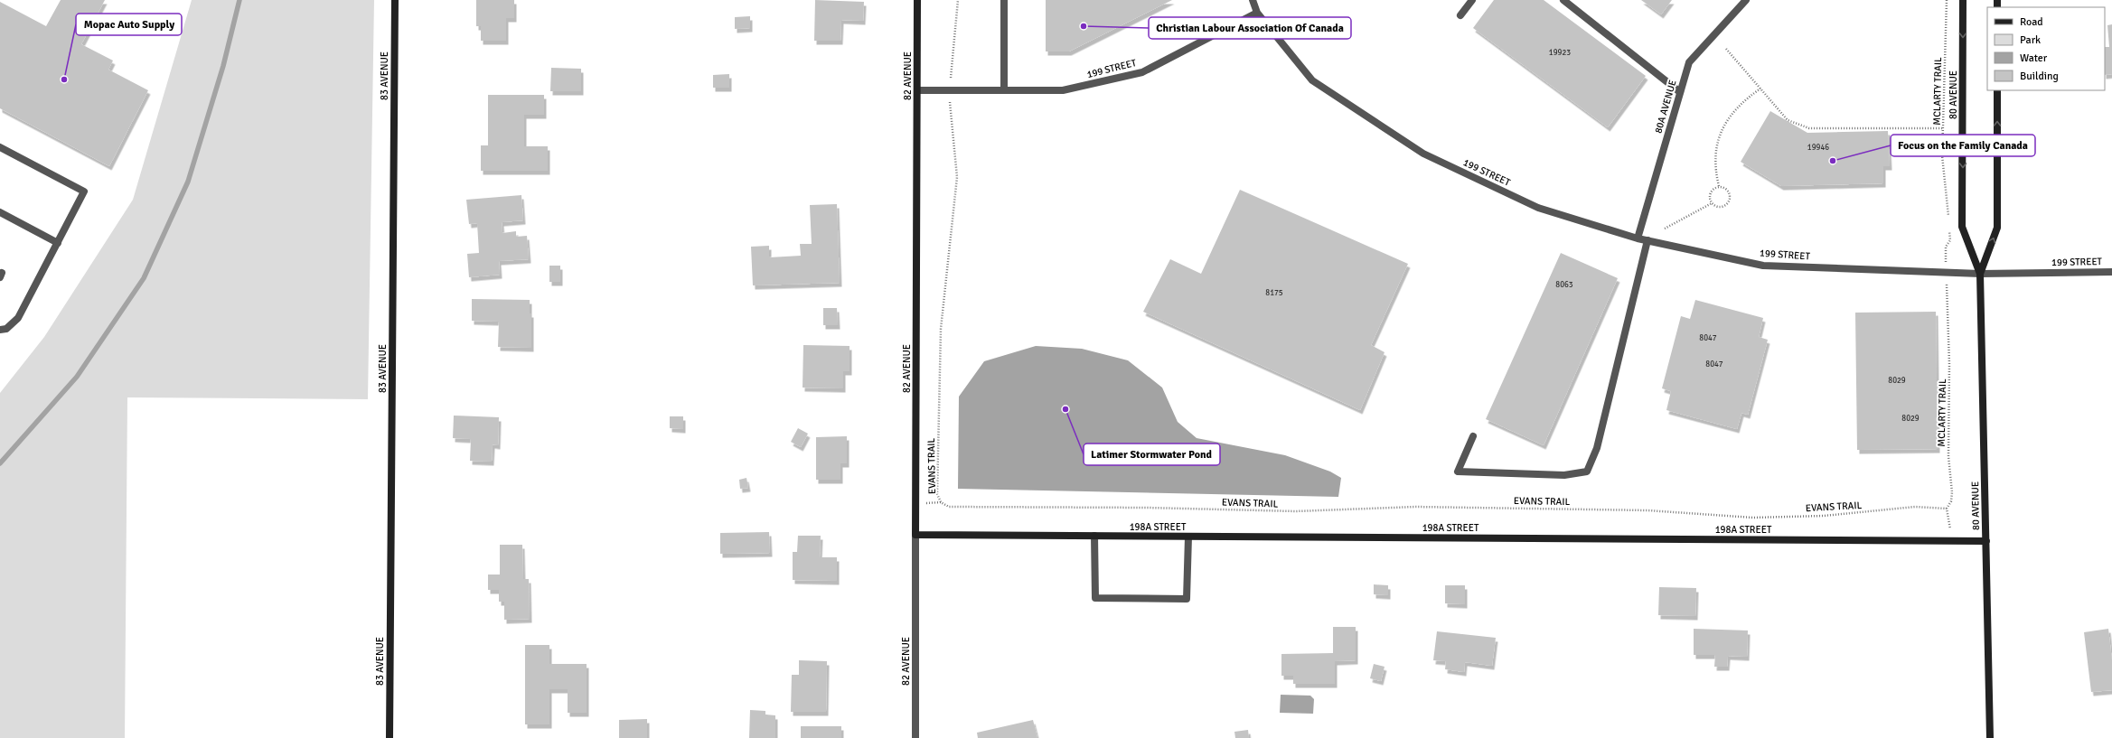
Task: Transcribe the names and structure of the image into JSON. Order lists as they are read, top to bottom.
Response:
{
  "streets": {
    "street": [
      "199 STREET",
      "83 AVENUE",
      "82 AVENUE",
      "80 AVENUE",
      "80A AVENUE",
      "198A STREET"
    ],
    "path": ["MCLARTY TRAIL", "EVANS TRAIL"]
  },
  "crossings": [
    ["199 STREET", "82 AVENUE"],
    ["199 STREET", "80 AVENUE"],
    ["199 STREET", "80A AVENUE"],
    ["82 AVENUE", "198A STREET"],
    ["MCLARTY TRAIL", "EVANS TRAIL"],
    ["80 AVENUE", "198A STREET"]
  ],
  "places": [
    "Christian Labour Association Of Canada",
    "Mopac Auto Supply",
    "Focus on the Family Canada",
    "Latimer Stormwater Pond"
  ],
  "house_numbers": [
    "19923",
    "19946",
    "8063",
    "8175",
    "8047",
    "8047",
    "8029",
    "8029"
  ],
  "legend": [
    "Road",
    "Park",
    "Water",
    "Building"
  ]
}
